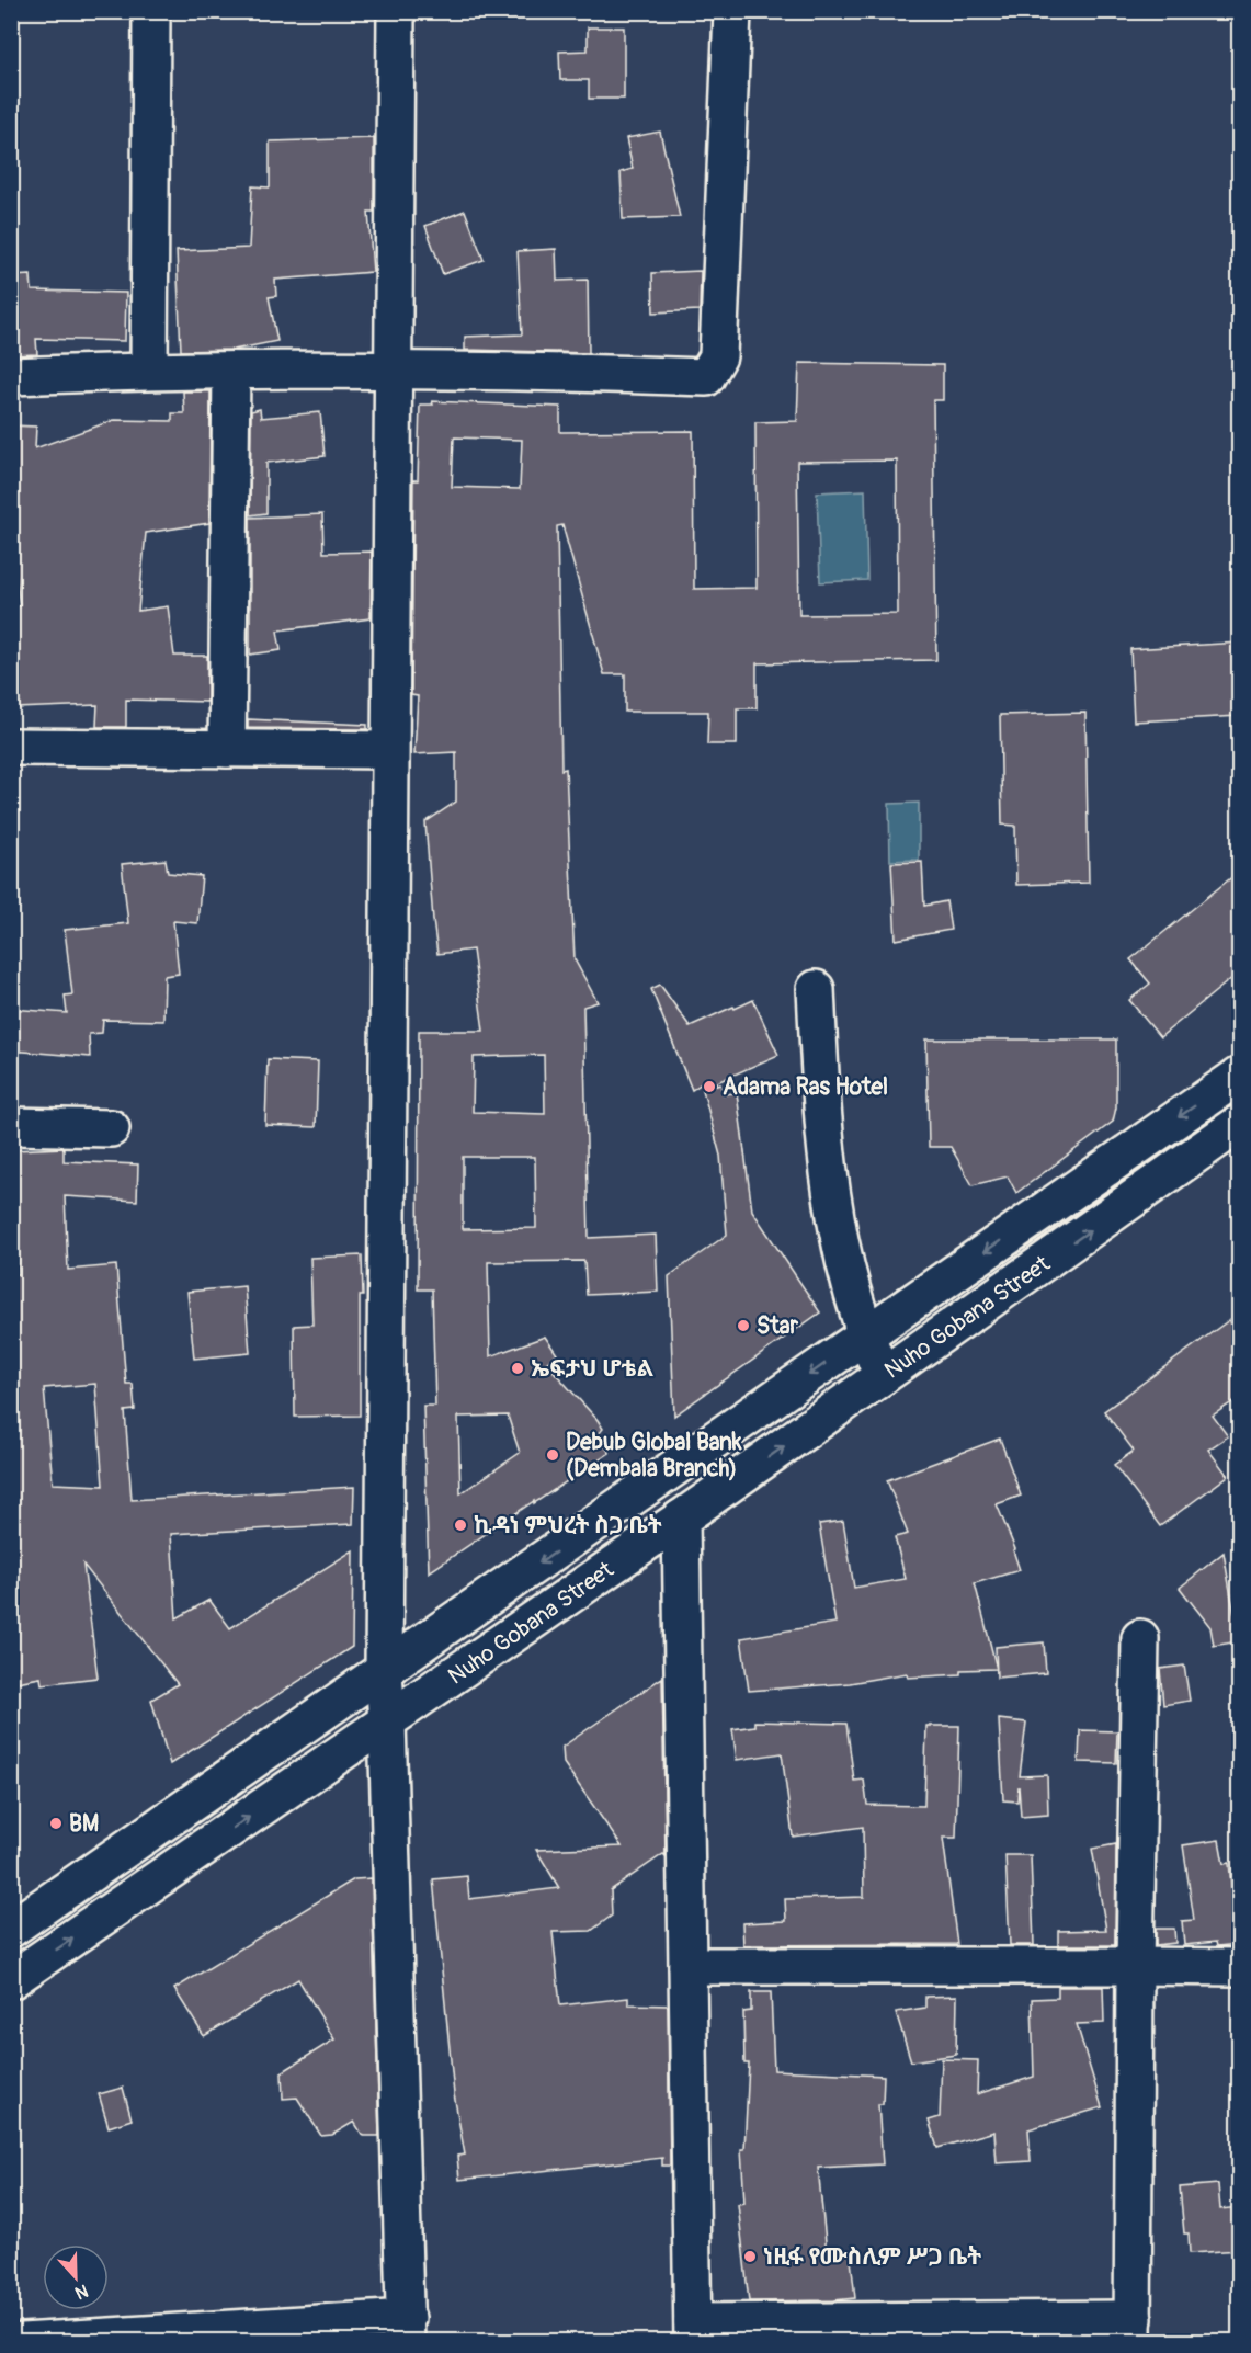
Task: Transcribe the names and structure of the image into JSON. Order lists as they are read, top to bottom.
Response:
{
  "streets": {
    "street": ["Nuho Gobana Street"]
  },
  "places": [
    "Adama Ras Hotel",
    "Star",
    "ኤፍታህ ሆቴል",
    "Debub Global Bank (Dembala Branch)",
    "ኪዳነ ምህረት ስጋ ቤት",
    "BM",
    "ነዚፋ የሙስሊም ሥጋ ቤት"
  ],
  "north": "bottom"
}
